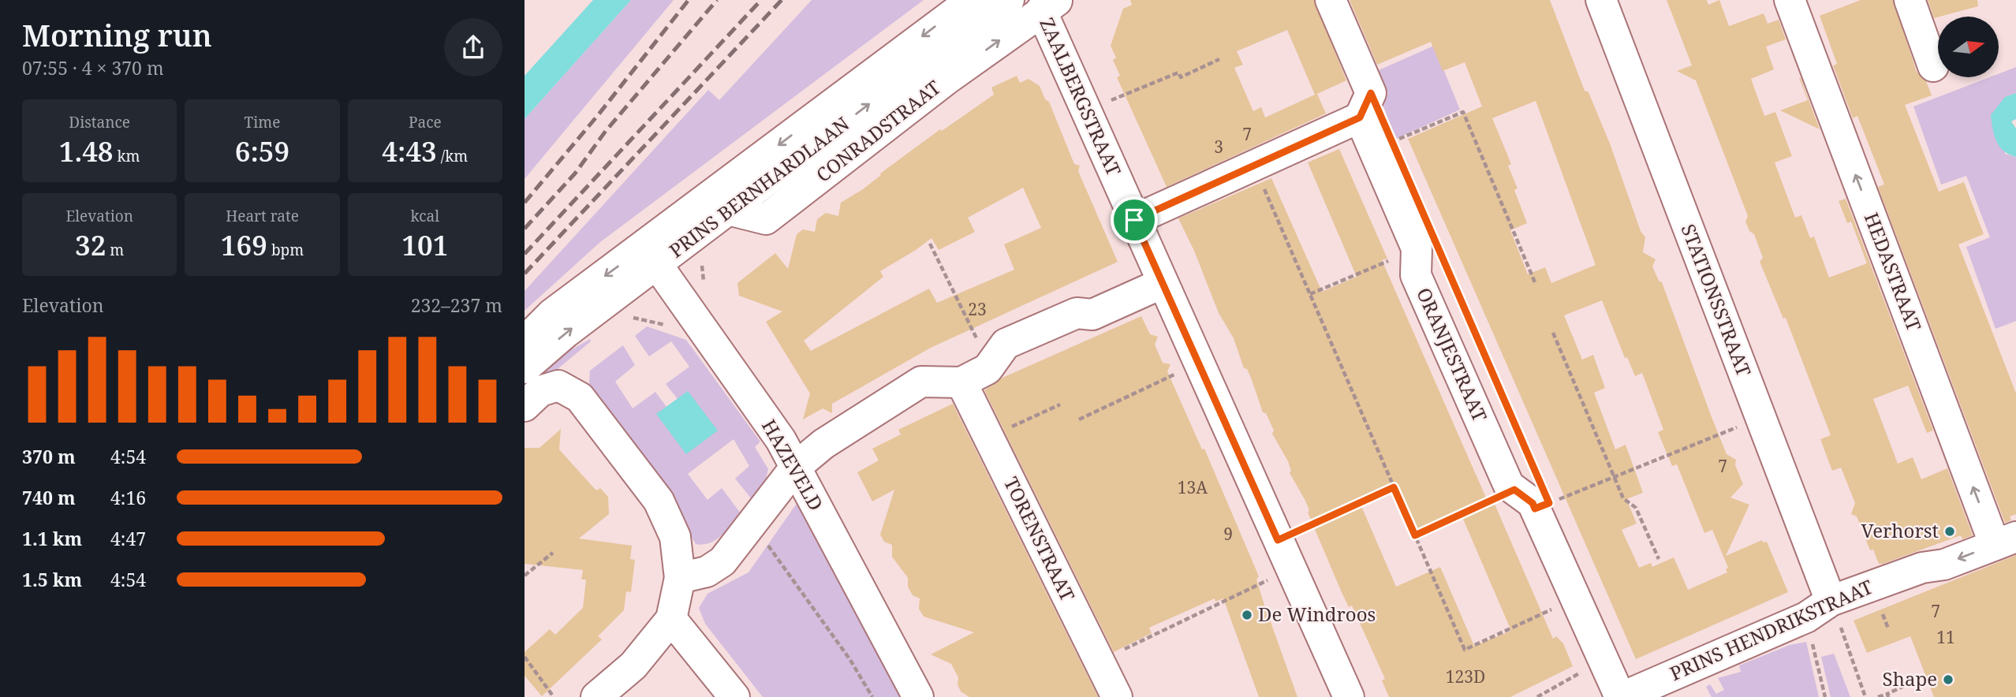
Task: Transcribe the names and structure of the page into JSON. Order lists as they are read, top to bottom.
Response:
{
  "streets": {
    "street": [
      "ZAALBERGSTRAAT",
      "CONRADSTRAAT",
      "PRINS BERNHARDLAAN",
      "HEDASTRAAT",
      "STATIONSSTRAAT",
      "ORANJESTRAAT",
      "HAZEVELD",
      "TORENSTRAAT",
      "PRINS HENDRIKSTRAAT"
    ]
  },
  "crossings": [
    ["ZAALBERGSTRAAT", "CONRADSTRAAT"],
    ["CONRADSTRAAT", "PRINS BERNHARDLAAN"],
    ["PRINS BERNHARDLAAN", "HAZEVELD"],
    ["HEDASTRAAT", "PRINS HENDRIKSTRAAT"],
    ["STATIONSSTRAAT", "PRINS HENDRIKSTRAAT"],
    ["ORANJESTRAAT", "PRINS HENDRIKSTRAAT"]
  ],
  "one_way": ["HEDASTRAAT", "PRINS HENDRIKSTRAAT"],
  "places": ["Verhorst", "De Windroos", "Shape"],
  "house_numbers": [
    "7",
    "3",
    "23",
    "7",
    "13A",
    "9",
    "7",
    "11",
    "123D"
  ],
  "north": "right",
  "page": {
    "heading": ["Morning run", "07:55 · 4 × 370 m"],
    "stats": [
      ["Distance", "1.48 km"],
      ["Time", "6:59"],
      ["Pace", "4:43 /km"],
      ["Elevation", "32 m"],
      ["Heart rate", "169 bpm"],
      ["kcal", "101"]
    ],
    "chart": ["Elevation", "232–237 m"],
    "list": [
      {
        "name": "370 m",
        "note": "4:54"
      },
      {
        "name": "740 m",
        "note": "4:16"
      },
      {
        "name": "1.1 km",
        "note": "4:47"
      },
      {
        "name": "1.5 km",
        "note": "4:54"
      }
    ]
  }
}
